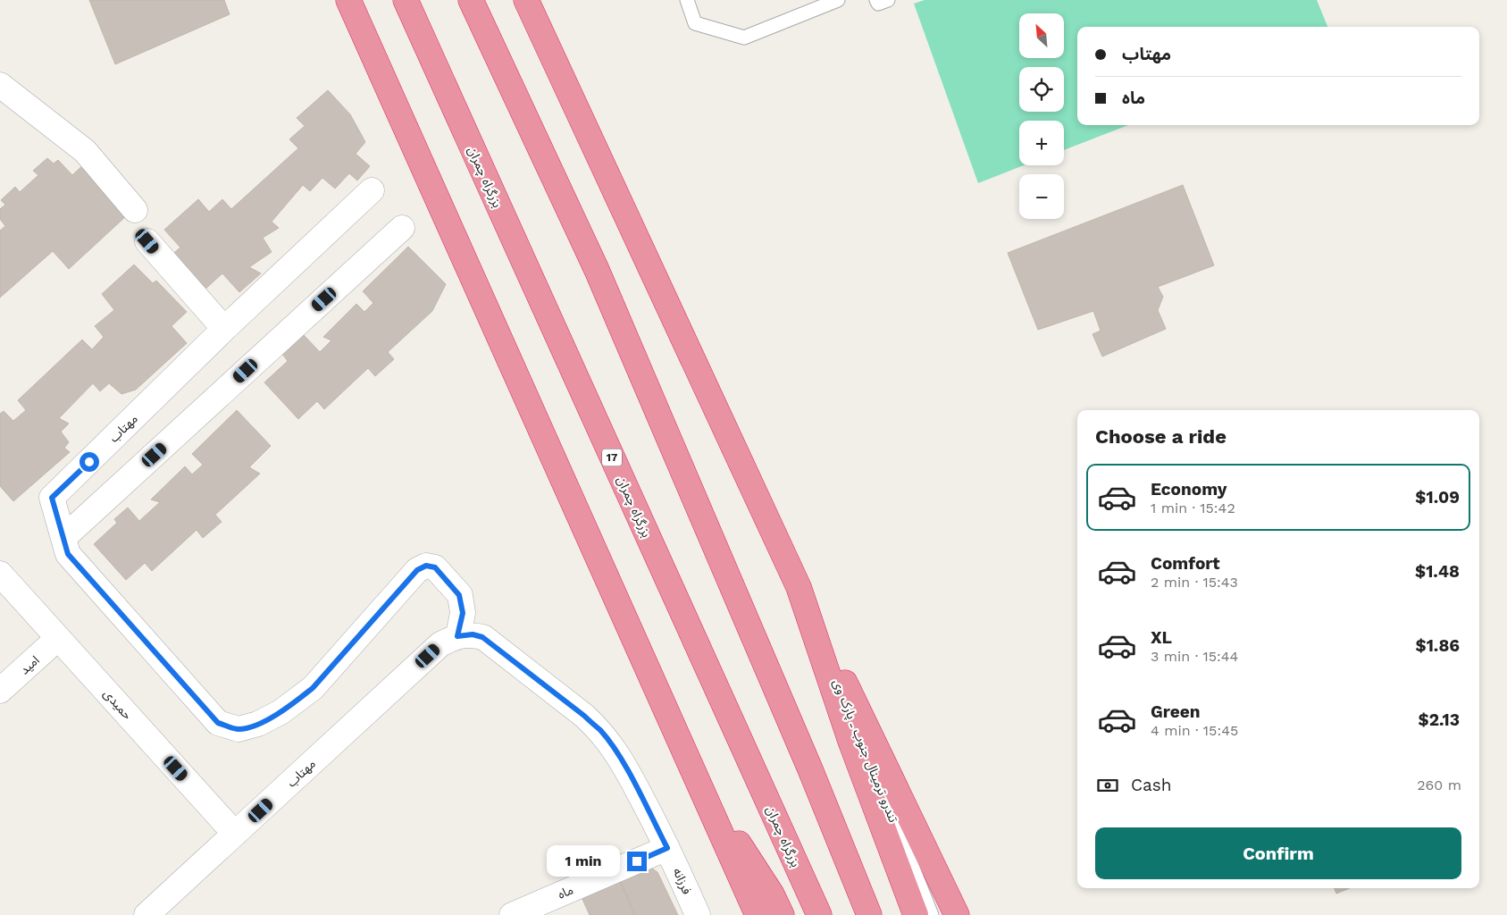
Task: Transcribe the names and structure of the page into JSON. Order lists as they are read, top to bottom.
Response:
{
  "streets": {
    "highway": ["بزرگراه چمران", "17"],
    "street": [
      "مهتاب",
      "امید",
      "حمیدی",
      "فرزانه",
      "ماه"
    ],
    "lane": ["تندرو ترمینال جنوب ـ پارک وی"]
  },
  "crossings": [
    ["مهتاب", "حمیدی"],
    ["مهتاب", "فرزانه"],
    ["مهتاب", "ماه"],
    ["امید", "حمیدی"],
    ["فرزانه", "ماه"]
  ],
  "north": "top left",
  "page": {
    "map_buttons": ["+", "−"],
    "banner": ["مهتاب", "ماه"],
    "heading": "Choose a ride",
    "list": [
      {
        "name": "Economy",
        "note": "1 min · 15:42",
        "value": "$1.09"
      },
      {
        "name": "Comfort",
        "note": "2 min · 15:43",
        "value": "$1.48"
      },
      {
        "name": "XL",
        "note": "3 min · 15:44",
        "value": "$1.86"
      },
      {
        "name": "Green",
        "note": "4 min · 15:45",
        "value": "$2.13"
      }
    ],
    "pay": ["Cash", "260 m"],
    "buttons": "Confirm",
    "bubble": "1 min"
  }
}
